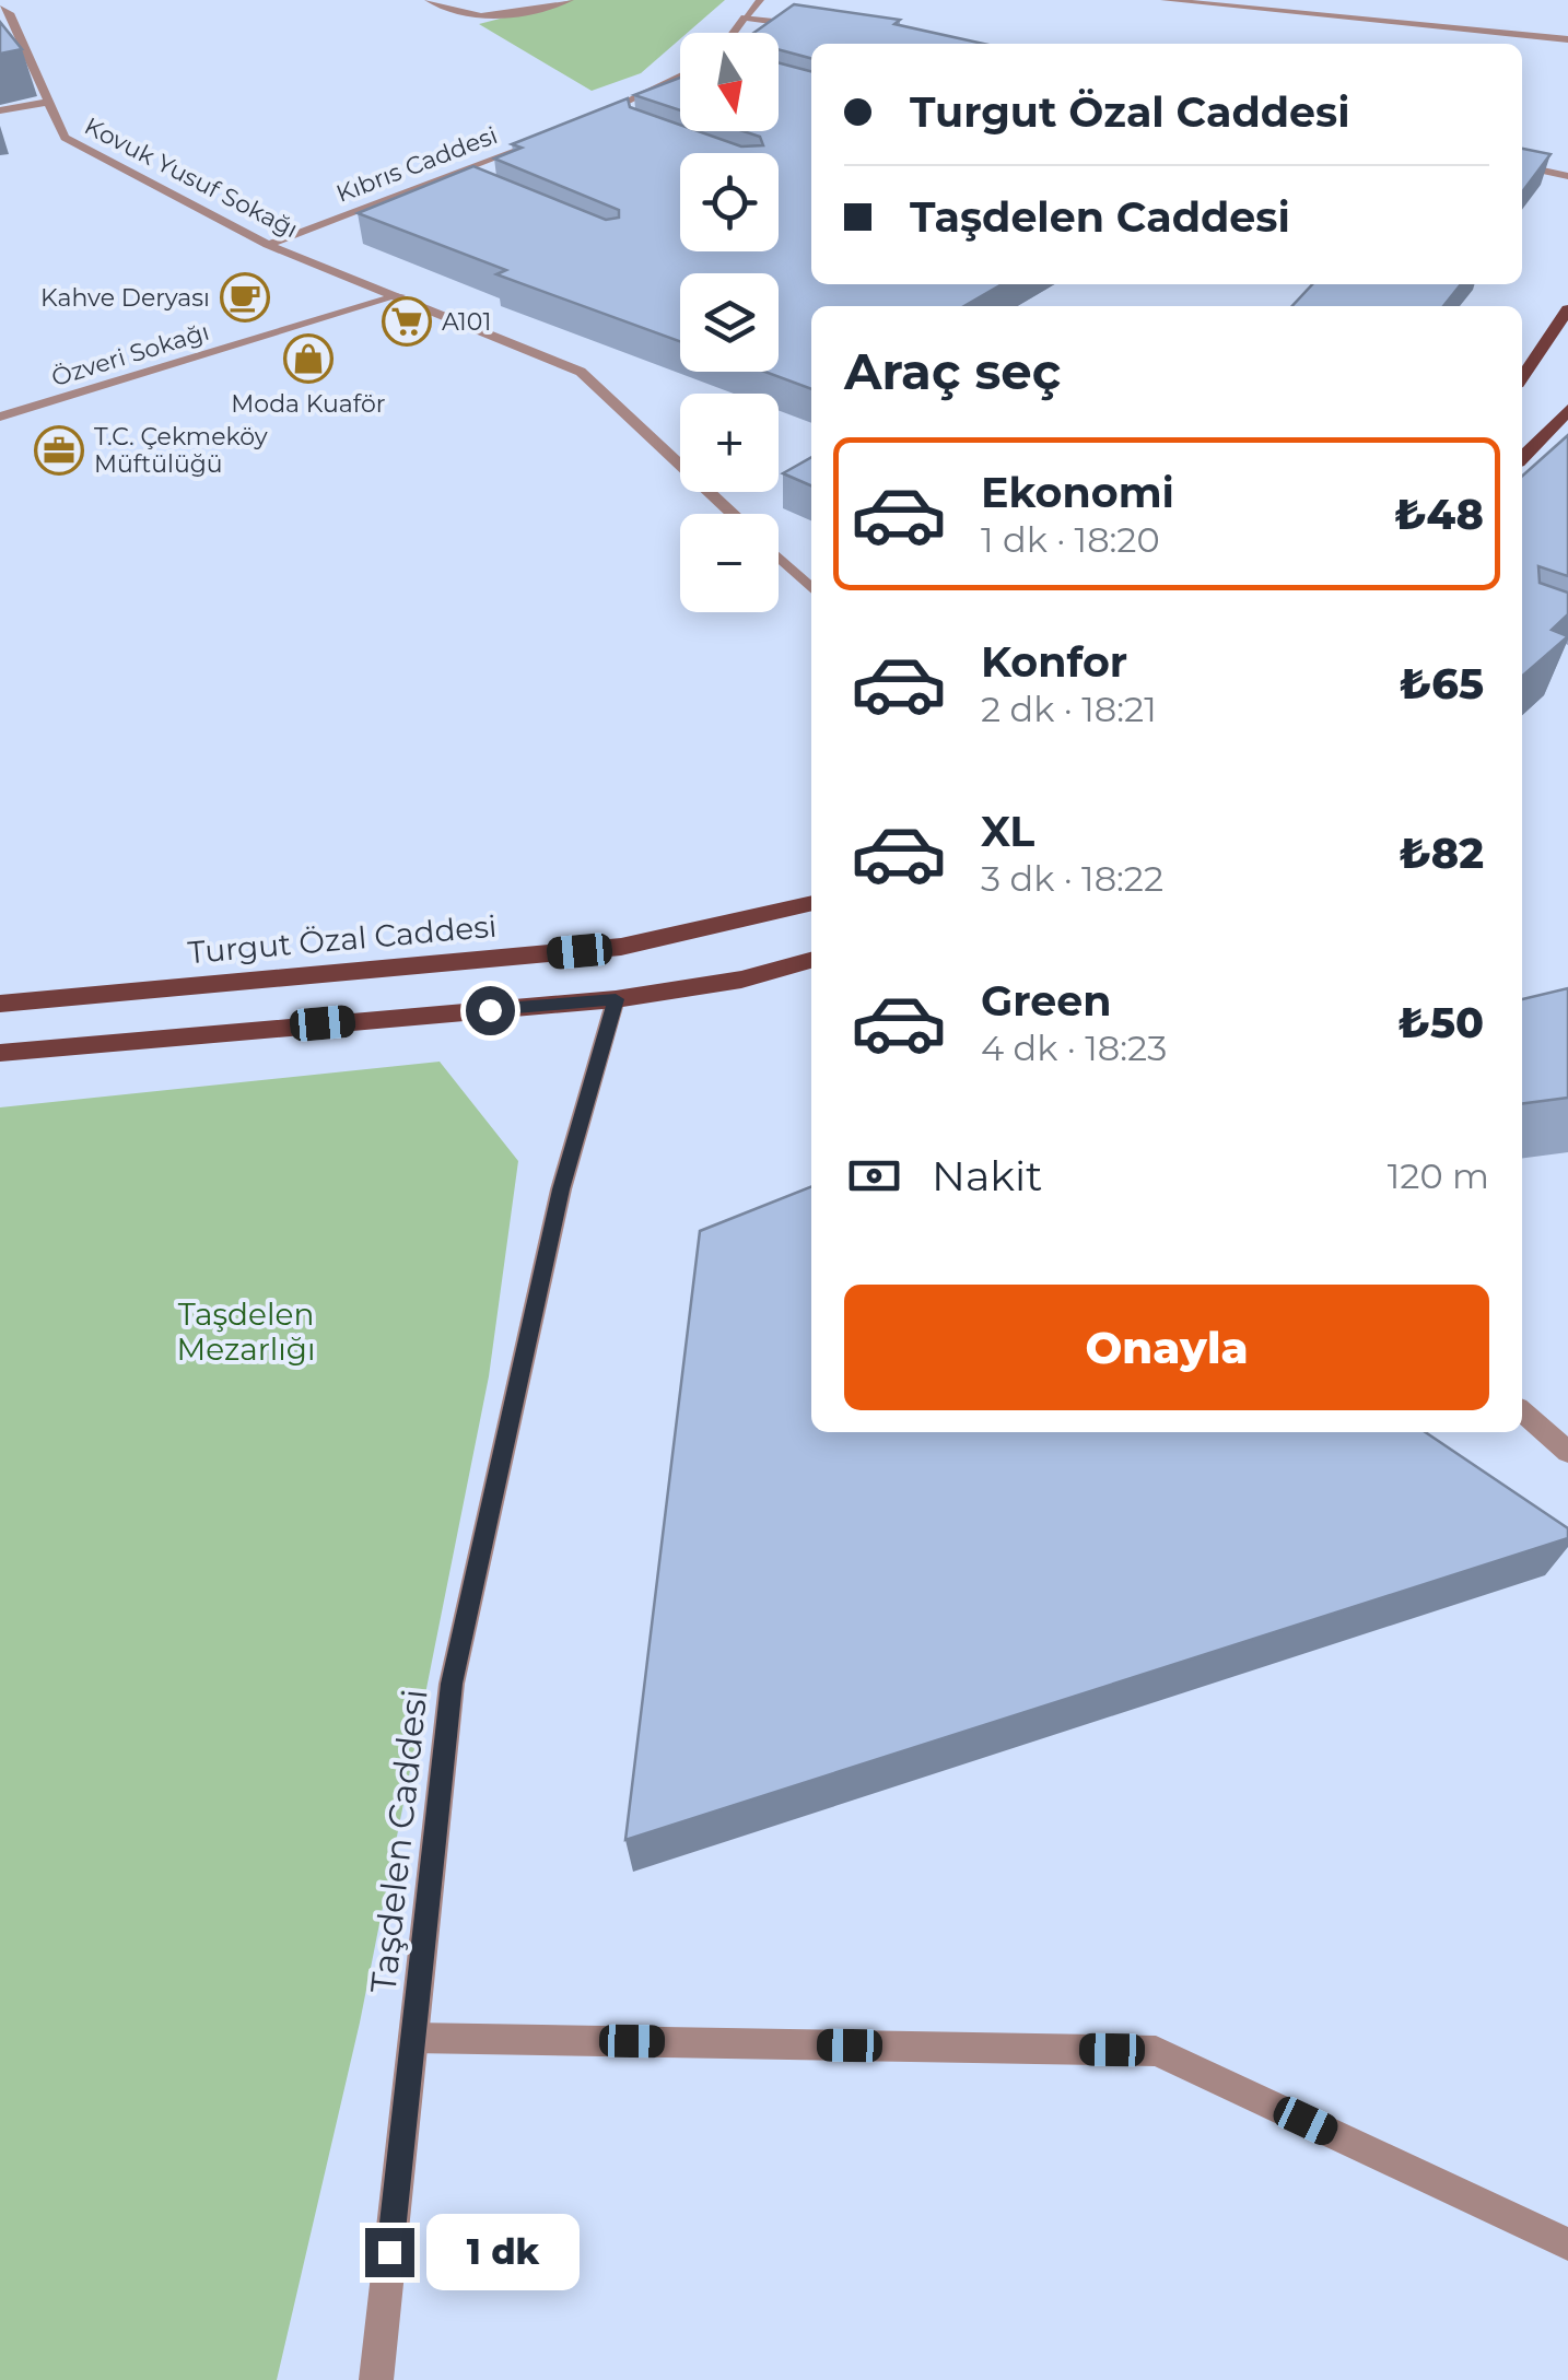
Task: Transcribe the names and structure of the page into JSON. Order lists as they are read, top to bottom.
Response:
{
  "streets": {
    "main road": ["Turgut Özal Caddesi"],
    "street": [
      "Kıbrıs Caddesi",
      "Kovuk Yusuf Sokağı",
      "Özveri Sokağı",
      "Taşdelen Caddesi"
    ]
  },
  "crossings": [
    ["Kıbrıs Caddesi", "Kovuk Yusuf Sokağı"],
    ["Kovuk Yusuf Sokağı", "Özveri Sokağı"]
  ],
  "parks": ["Taşdelen Mezarlığı"],
  "places": {
    "cafe": ["Kahve Deryası"],
    "supermarket": ["A101"],
    "shop": ["Moda Kuaför"],
    "office": ["T.C. Çekmeköy Müftülüğü"]
  },
  "north": "bottom",
  "page": {
    "map_buttons": ["+", "−"],
    "banner": ["Turgut Özal Caddesi", "Taşdelen Caddesi"],
    "heading": "Araç seç",
    "list": [
      {
        "name": "Ekonomi",
        "note": "1 dk · 18:20",
        "value": "₺48"
      },
      {
        "name": "Konfor",
        "note": "2 dk · 18:21",
        "value": "₺65"
      },
      {
        "name": "XL",
        "note": "3 dk · 18:22",
        "value": "₺82"
      },
      {
        "name": "Green",
        "note": "4 dk · 18:23",
        "value": "₺50"
      }
    ],
    "pay": ["Nakit", "120 m"],
    "buttons": "Onayla",
    "bubble": "1 dk"
  }
}
